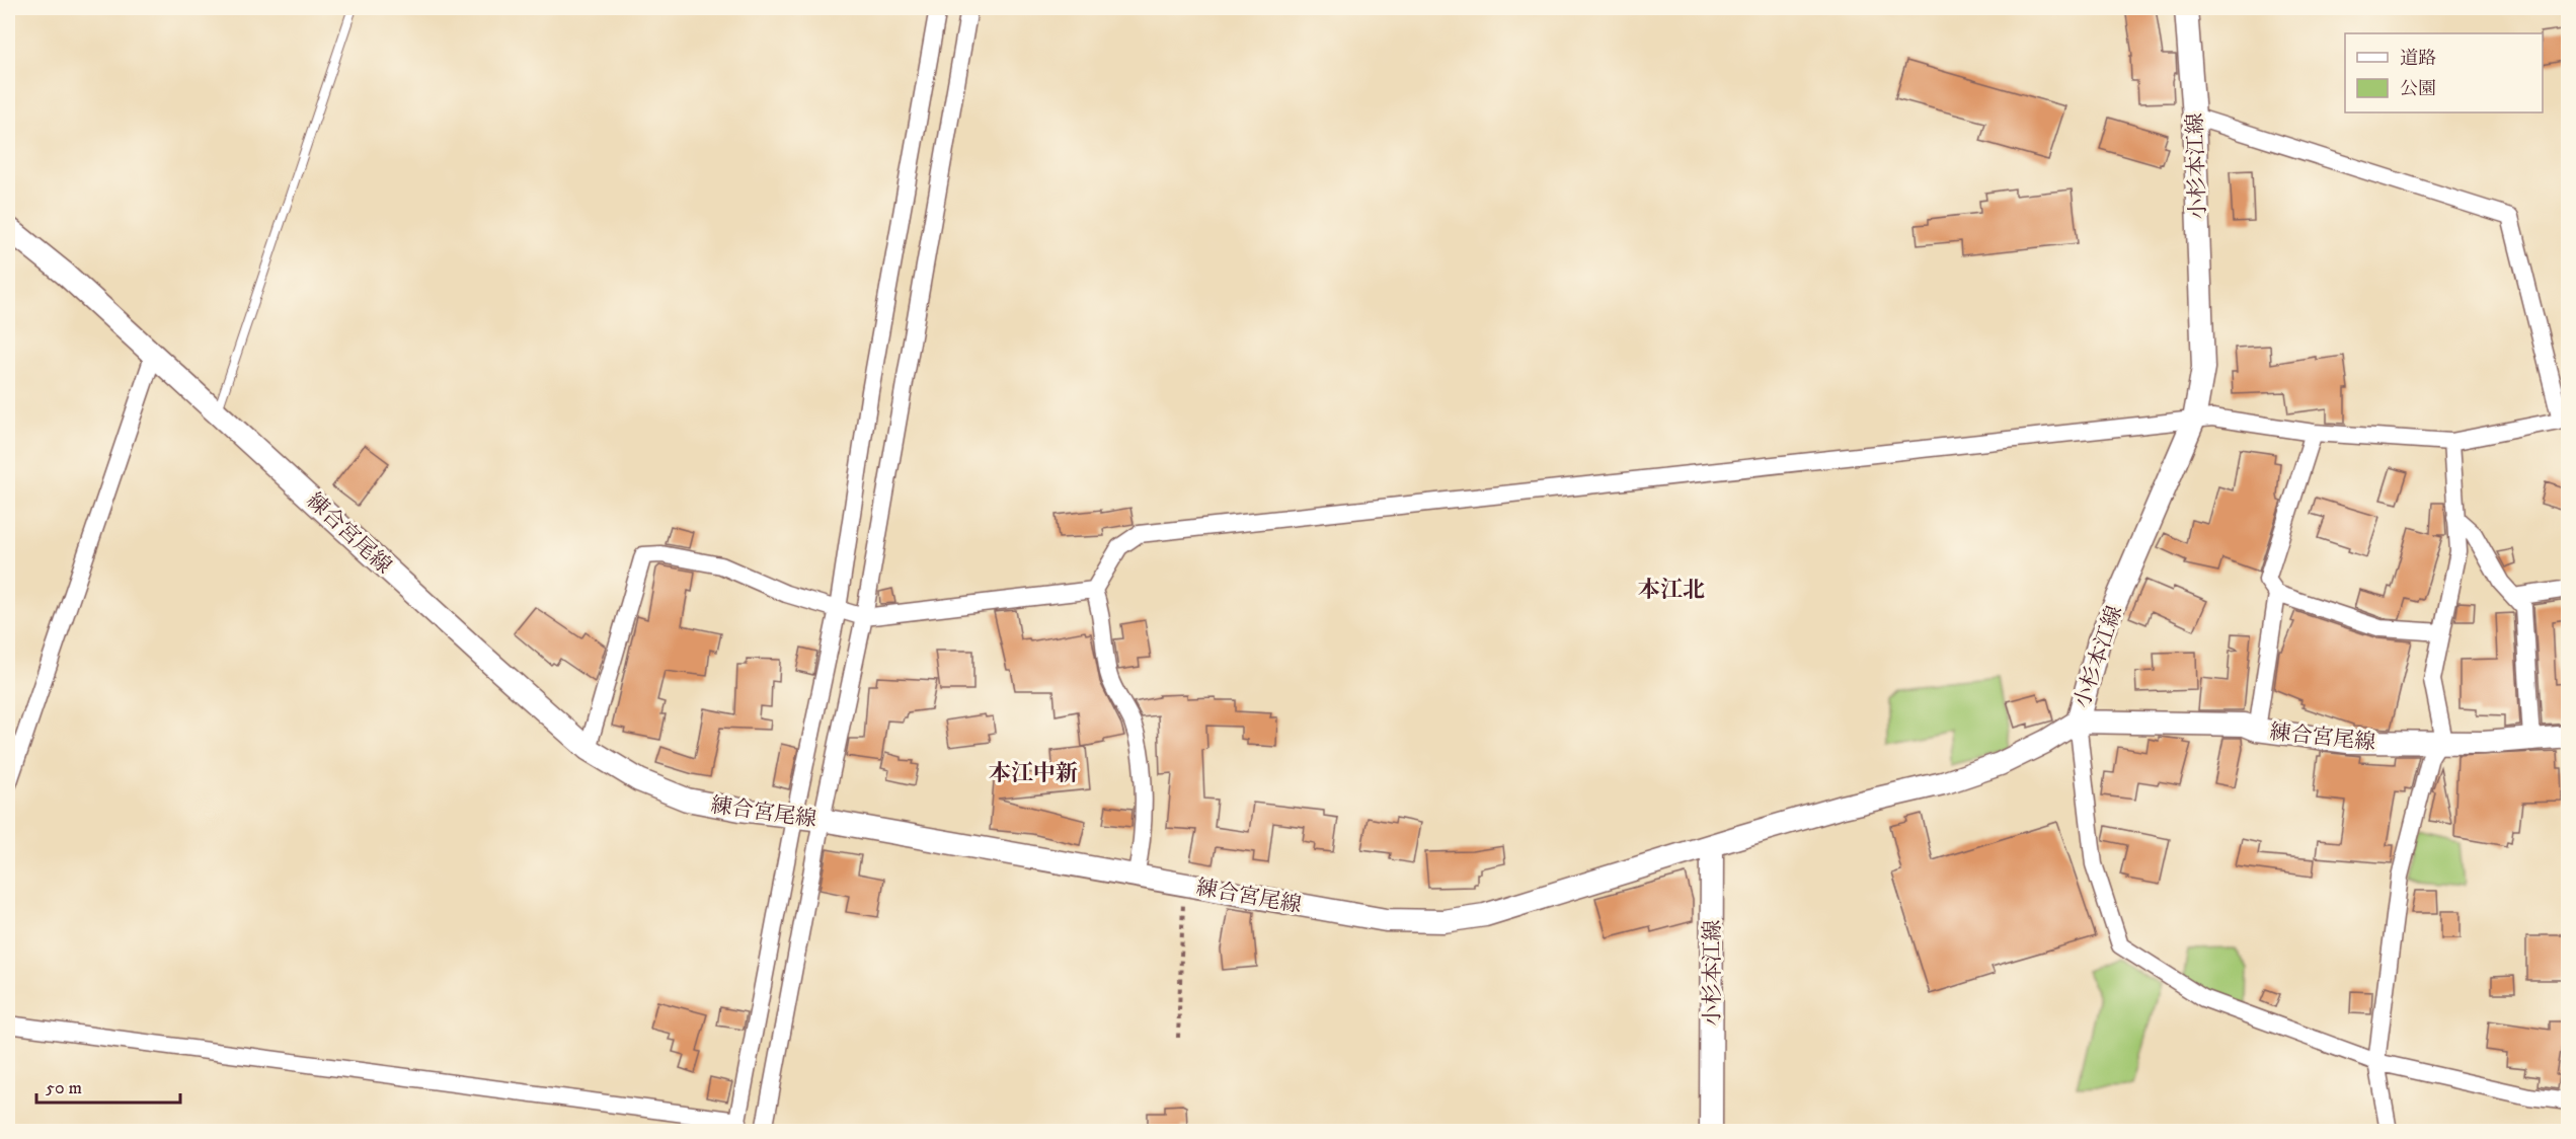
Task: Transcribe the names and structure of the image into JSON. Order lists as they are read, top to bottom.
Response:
{
  "streets": {
    "main road": ["小杉本江線", "練合宮尾線"]
  },
  "crossings": [
    ["小杉本江線", "練合宮尾線"]
  ],
  "districts": ["本江北", "本江中新"],
  "legend": ["道路", "公園"],
  "scale_bar": "50 m"
}
